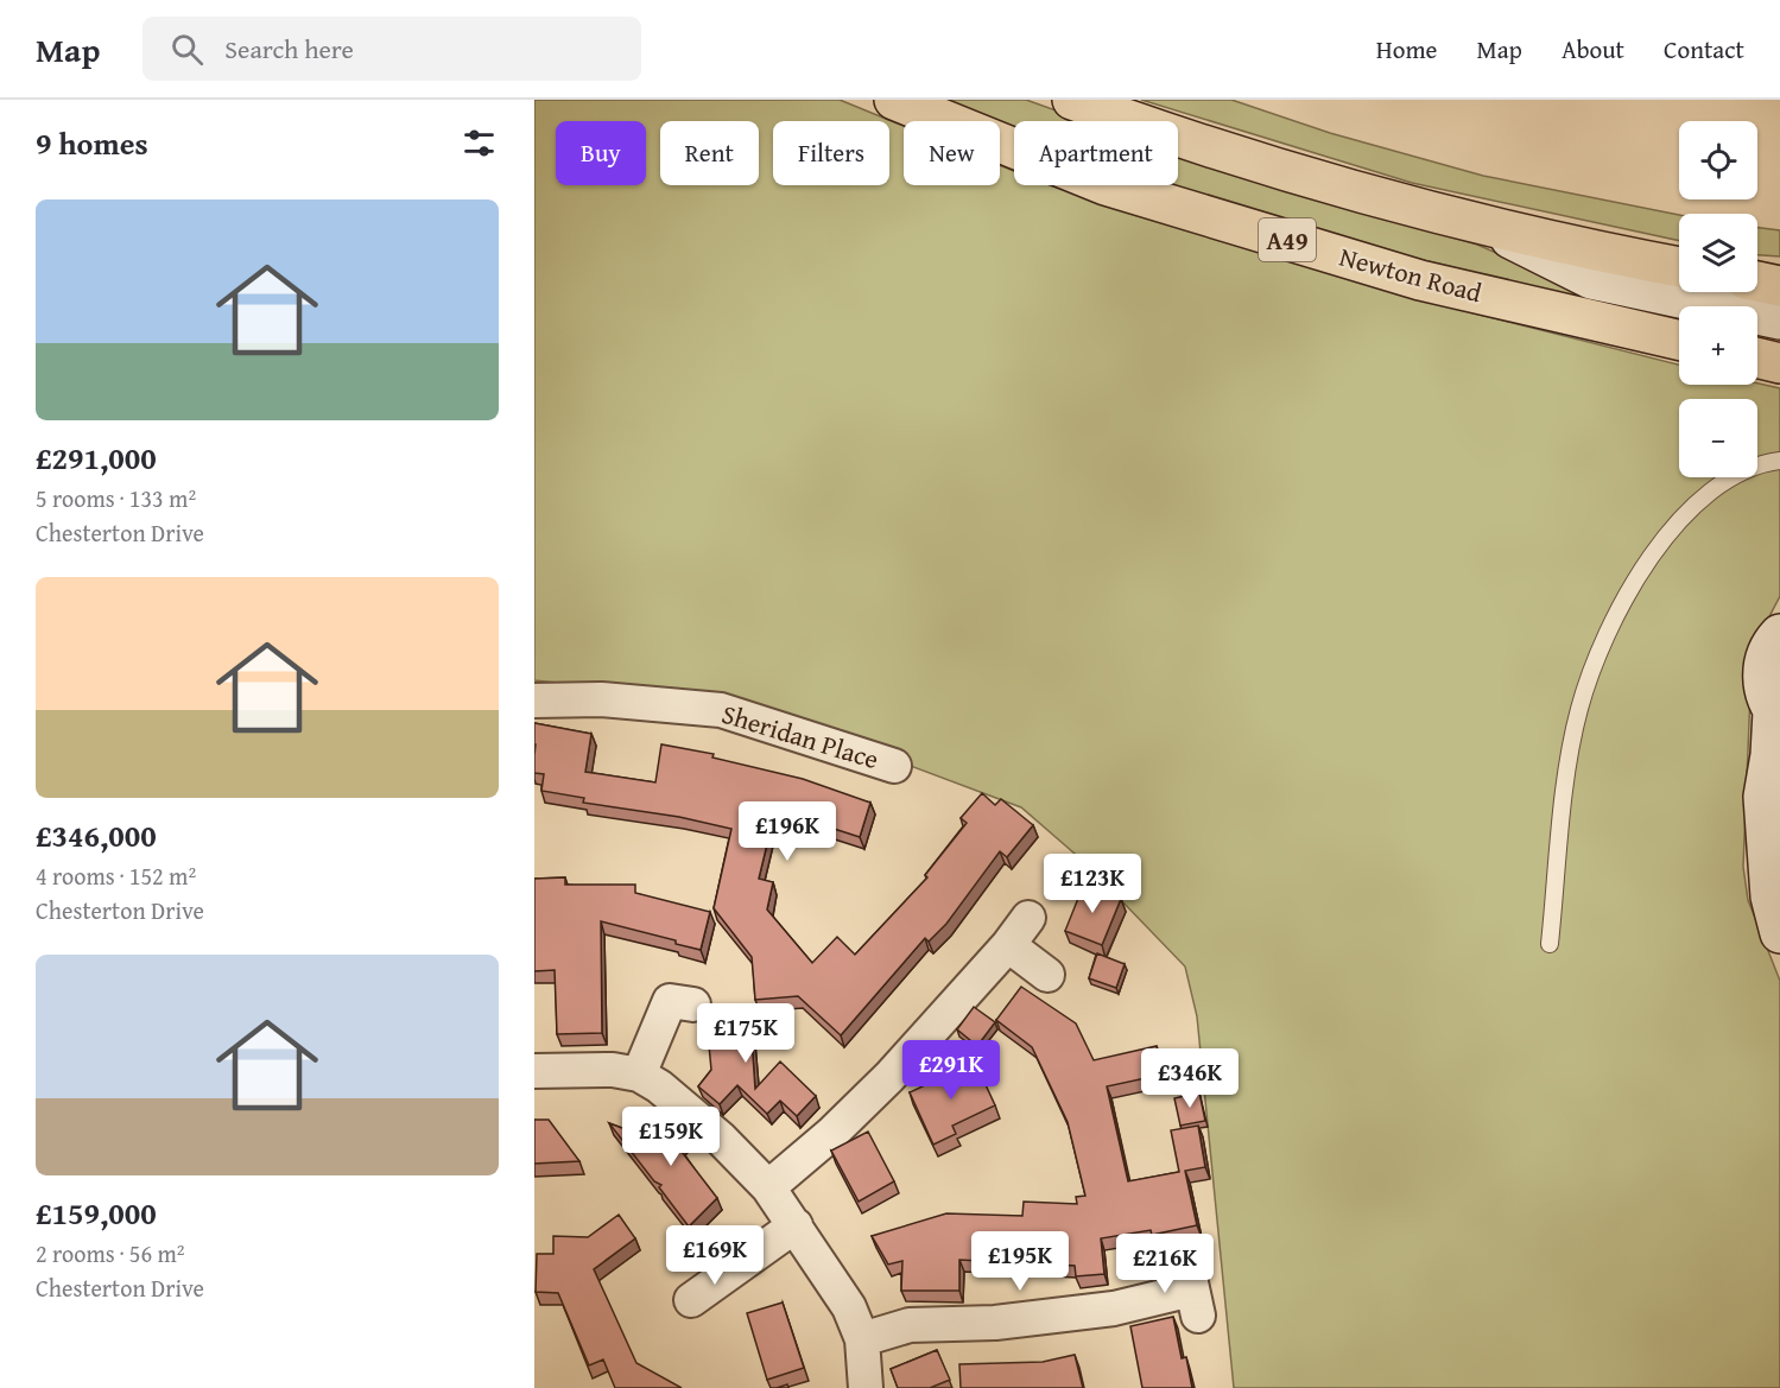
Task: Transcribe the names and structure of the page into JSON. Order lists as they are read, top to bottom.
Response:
{
  "streets": {
    "main road": ["A49", "Newton Road"],
    "street": ["Sheridan Place"]
  },
  "page": {
    "header": "Map",
    "search": "Search here",
    "nav": [
      "Home",
      "Map",
      "About",
      "Contact"
    ],
    "heading": "9 homes",
    "map_buttons": ["+", "−"],
    "chip": [
      "Buy",
      "Rent",
      "Filters",
      "New",
      "Apartment"
    ],
    "list": [
      {
        "name": "£291,000",
        "note": "5 rooms · 133 m² · Chesterton Drive"
      },
      {
        "name": "£346,000",
        "note": "4 rooms · 152 m² · Chesterton Drive"
      },
      {
        "name": "£159,000",
        "note": "2 rooms · 56 m² · Chesterton Drive"
      }
    ],
    "price": [
      "£196K",
      "£123K",
      "£175K",
      "£291K",
      "£346K",
      "£159K",
      "£169K",
      "£195K",
      "£216K"
    ]
  }
}
